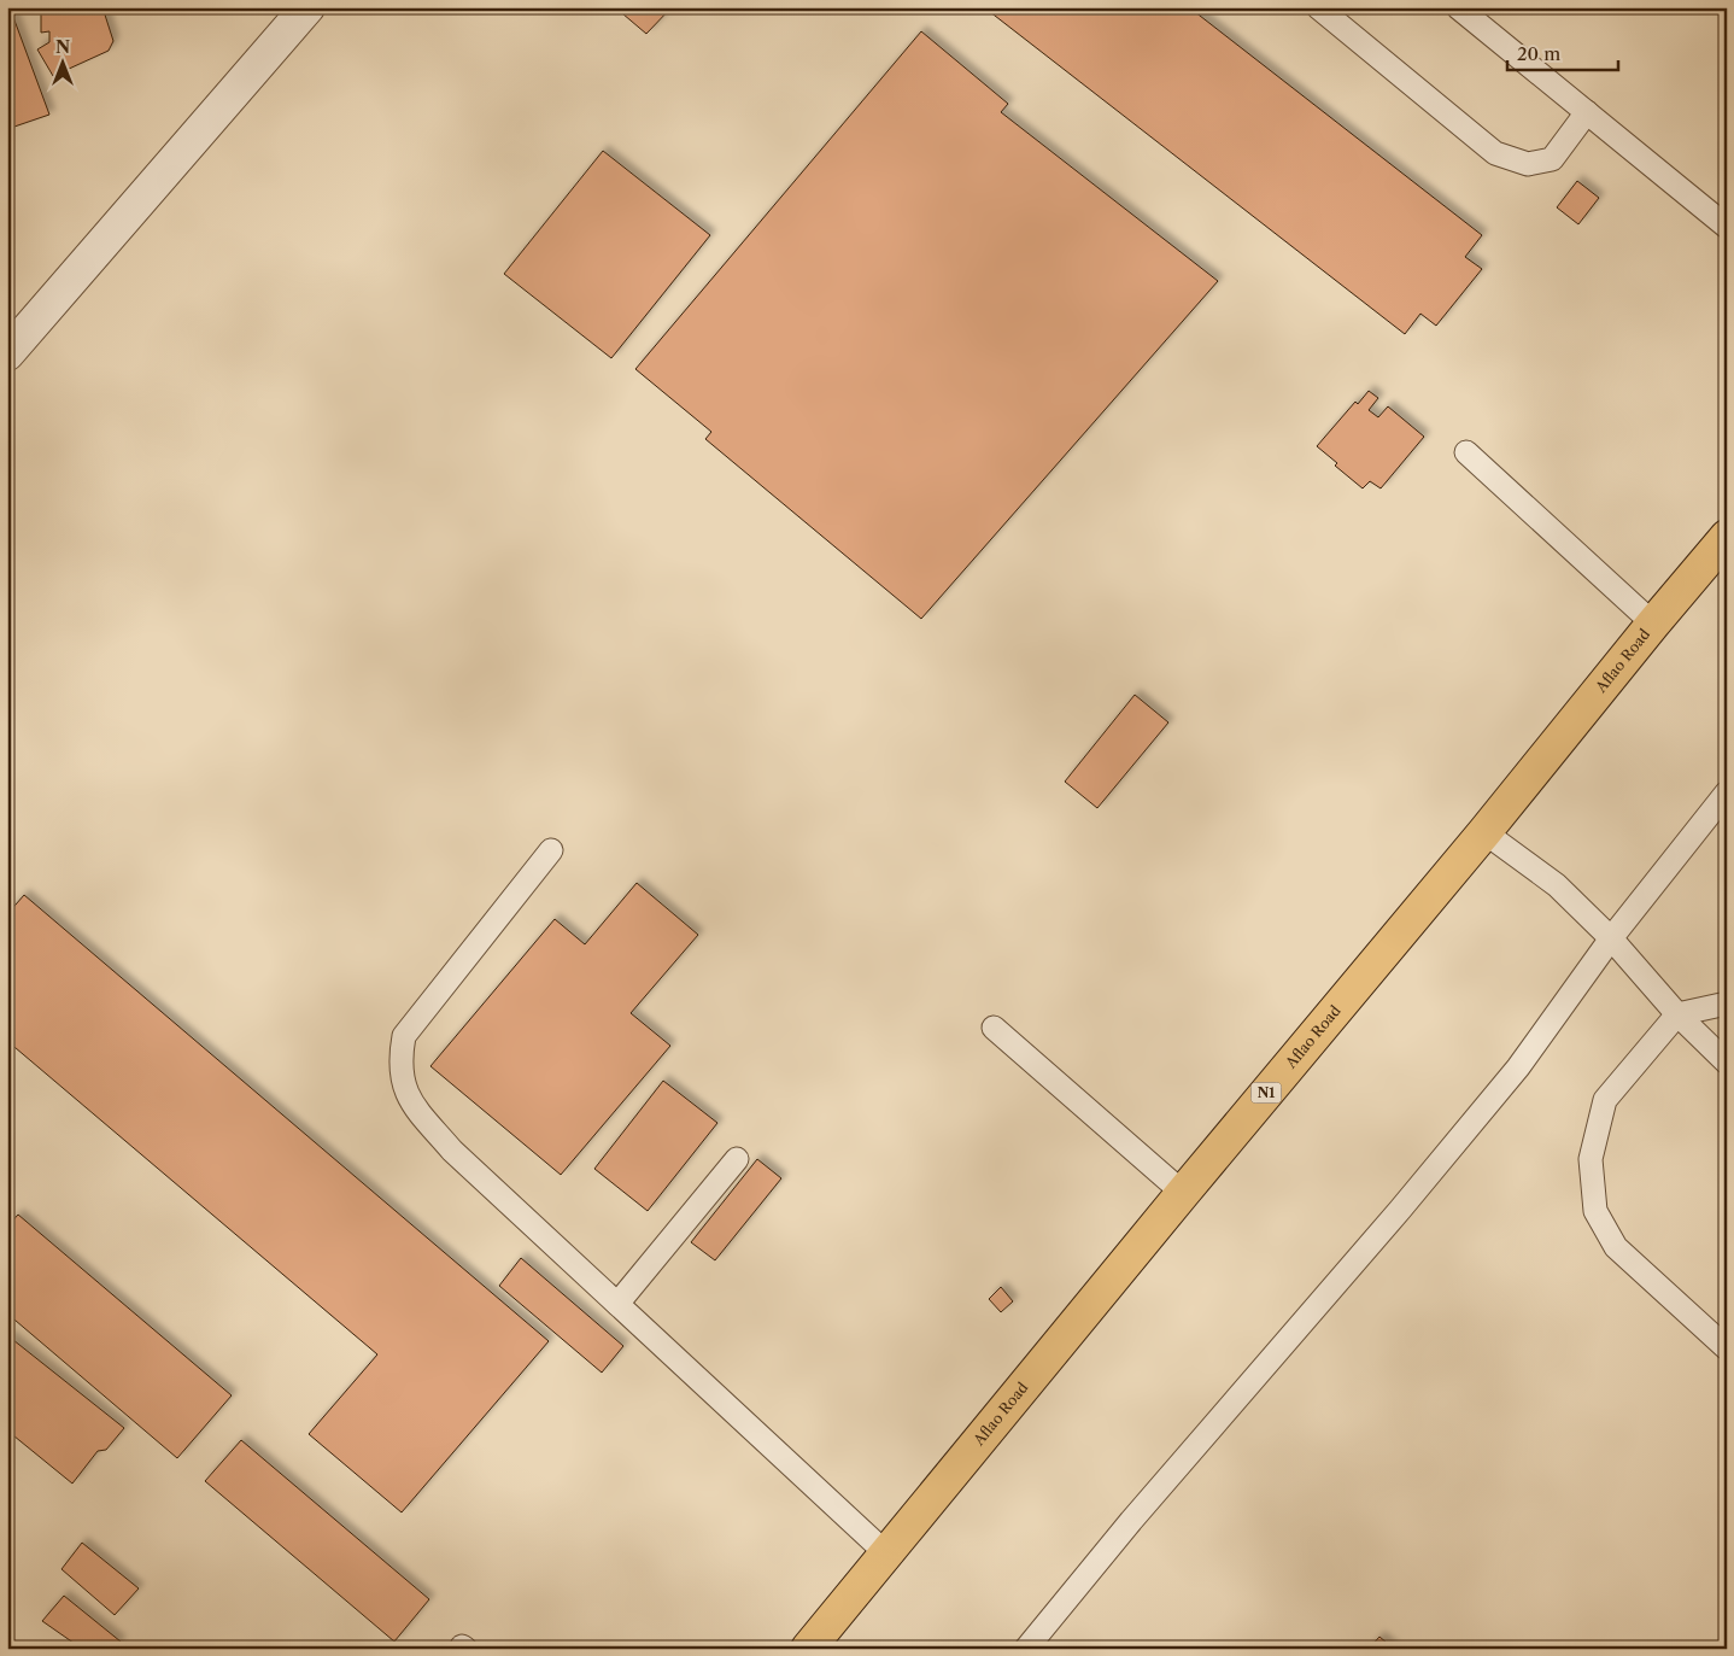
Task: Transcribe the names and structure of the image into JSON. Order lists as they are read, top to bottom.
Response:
{
  "streets": {
    "highway": ["Aflao Road", "N1"]
  },
  "scale_bar": "20 m",
  "north": "top"
}
